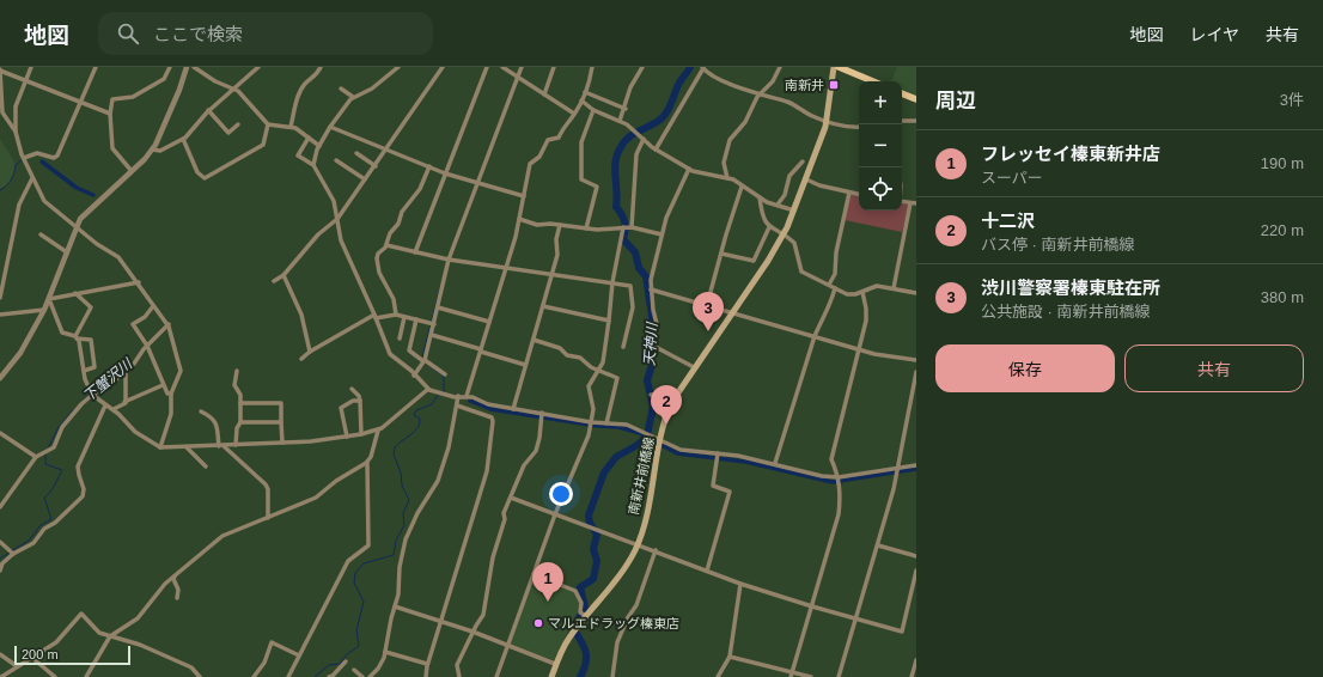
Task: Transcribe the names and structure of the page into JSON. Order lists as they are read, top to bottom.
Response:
{
  "streets": {
    "main road": ["南新井前橋線"]
  },
  "water": ["天神川", "下蟹沢川"],
  "places": {
    "transit": ["南新井"],
    "other": ["マルエドラッグ榛東店"]
  },
  "scale_bar": "200 m",
  "page": {
    "header": "地図",
    "search": "ここで検索",
    "nav": ["地図", "レイヤ", "共有"],
    "heading": ["周辺", "3件"],
    "map_buttons": ["+", "−"],
    "list": [
      {
        "mark": "1",
        "name": "フレッセイ榛東新井店",
        "note": "スーパー",
        "value": "190 m"
      },
      {
        "mark": "2",
        "name": "十二沢",
        "note": "バス停 · 南新井前橋線",
        "value": "220 m"
      },
      {
        "mark": "3",
        "name": "渋川警察署榛東駐在所",
        "note": "公共施設 · 南新井前橋線",
        "value": "380 m"
      }
    ],
    "pins": ["3", "2", "1"],
    "buttons": ["保存", "共有"],
    "scale": "200 m"
  }
}
